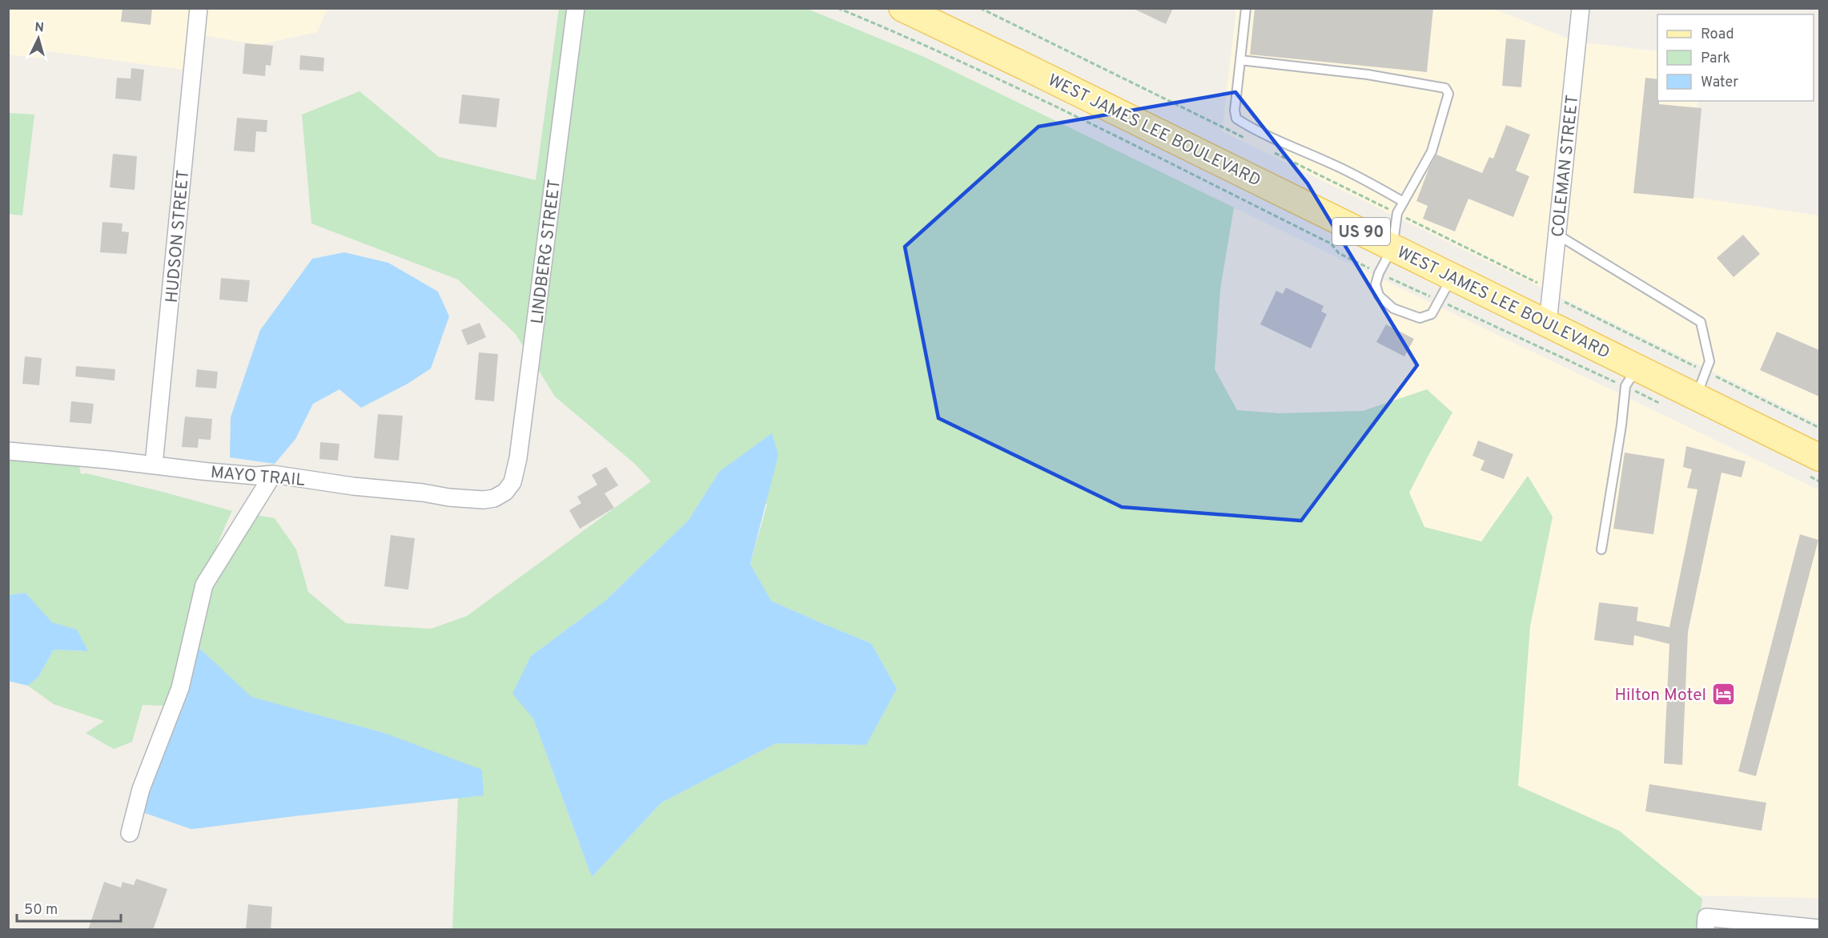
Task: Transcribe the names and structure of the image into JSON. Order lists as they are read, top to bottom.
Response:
{
  "streets": {
    "main road": ["WEST JAMES LEE BOULEVARD", "US 90"],
    "street": [
      "COLEMAN STREET",
      "HUDSON STREET",
      "LINDBERG STREET",
      "MAYO TRAIL"
    ]
  },
  "crossings": [
    ["WEST JAMES LEE BOULEVARD", "COLEMAN STREET"],
    ["HUDSON STREET", "MAYO TRAIL"],
    ["LINDBERG STREET", "MAYO TRAIL"]
  ],
  "places": {
    "hotel": ["Hilton Motel"]
  },
  "legend": ["Road", "Park", "Water"],
  "scale_bar": "50 m",
  "north": "top"
}
